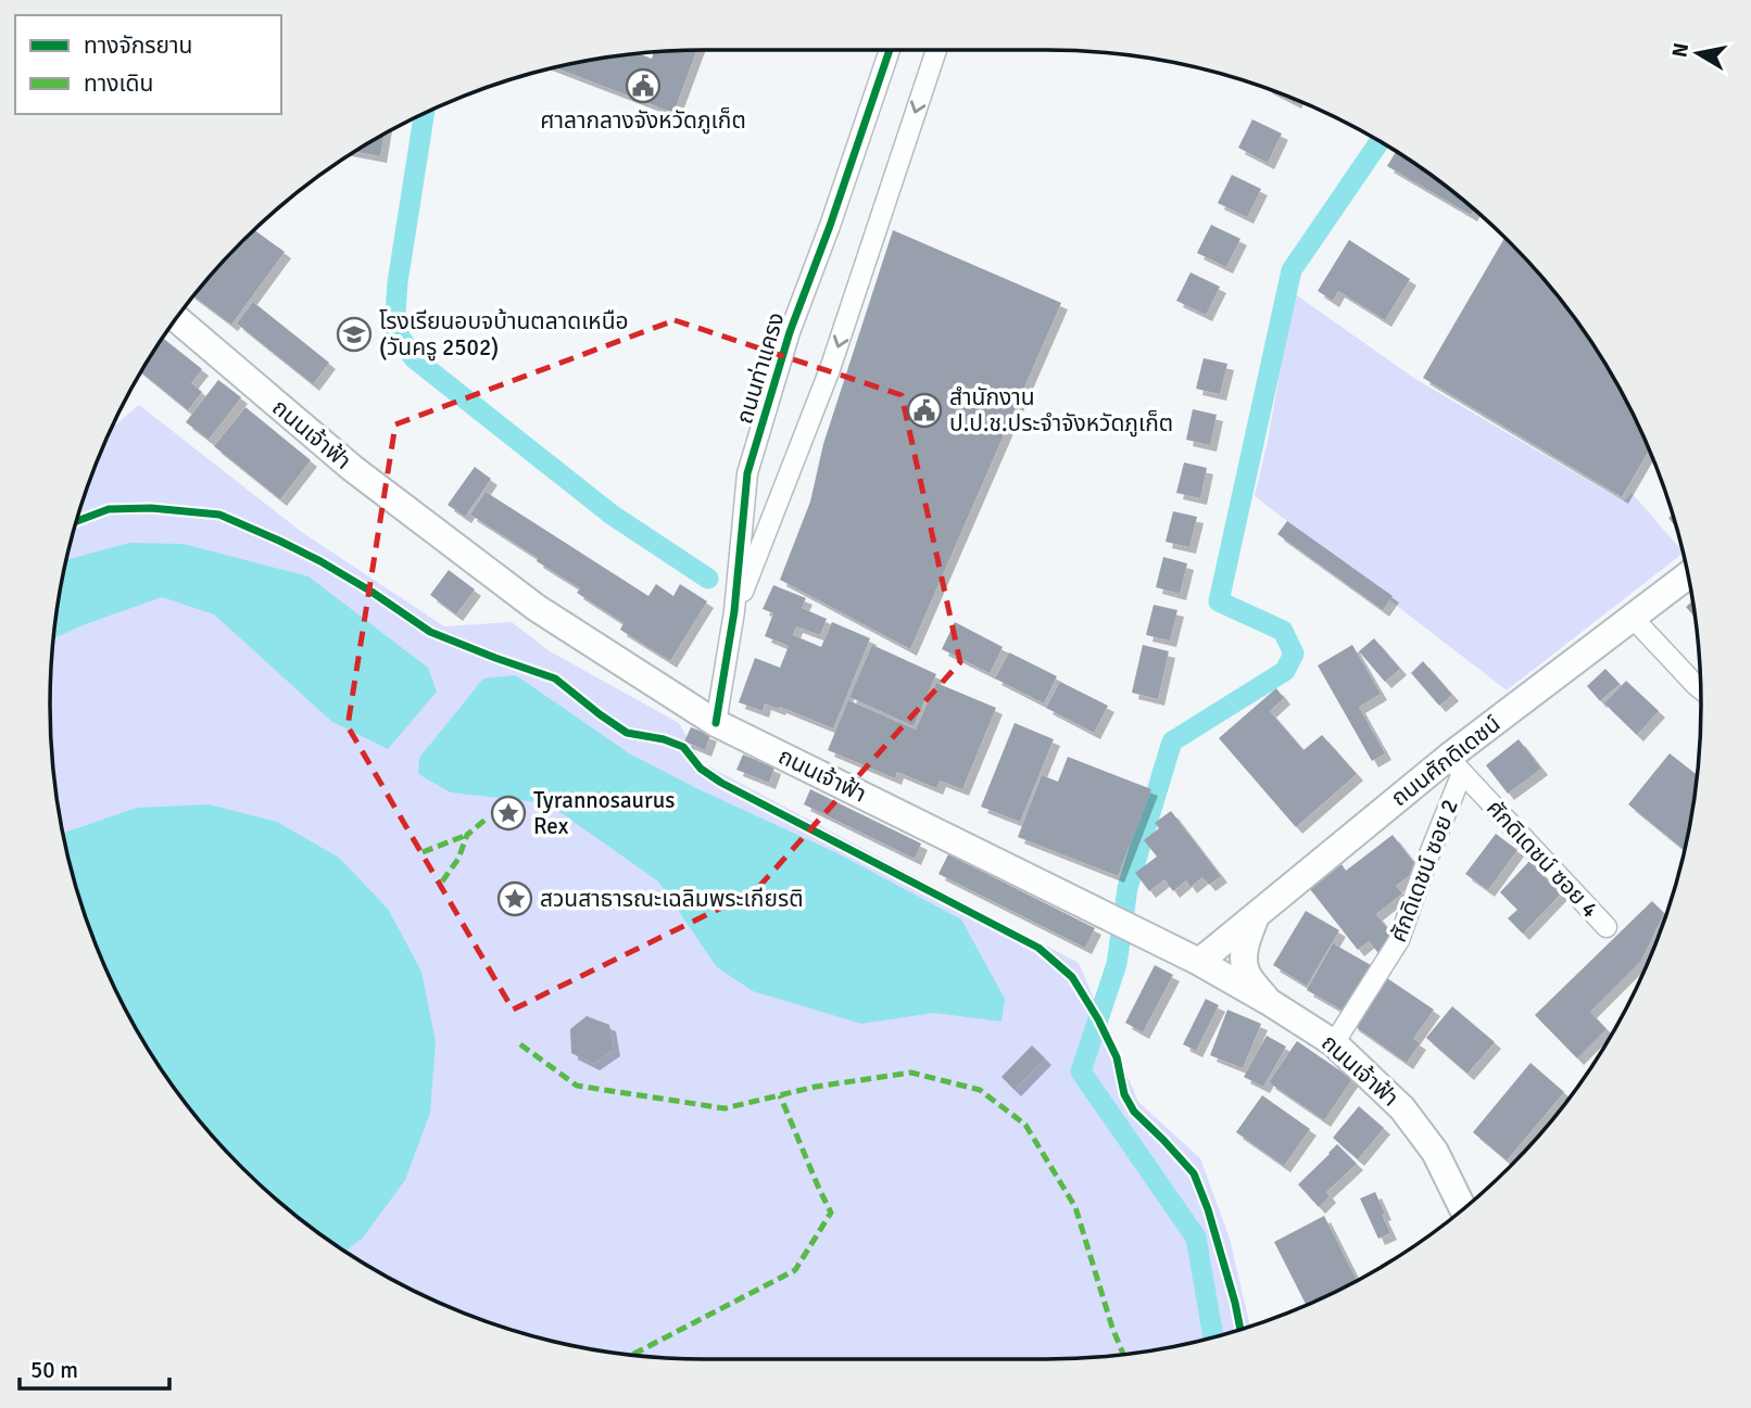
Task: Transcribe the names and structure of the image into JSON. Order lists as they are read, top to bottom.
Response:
{
  "streets": {
    "main road": ["ถนนเจ้าฟ้า", "ถนนศักดิเดชน์"],
    "street": ["ถนนท่าแครง", "ศักดิเดชน์ ซอย 4", "ศักดิเดชน์ ซอย 2"]
  },
  "crossings": [
    ["ถนนท่าแครง", "ถนนเจ้าฟ้า"],
    ["ถนนเจ้าฟ้า", "ถนนศักดิเดชน์"],
    ["ถนนเจ้าฟ้า", "ศักดิเดชน์ ซอย 2"],
    ["ถนนศักดิเดชน์", "ศักดิเดชน์ ซอย 4"],
    ["ถนนศักดิเดชน์", "ศักดิเดชน์ ซอย 2"],
    ["ศักดิเดชน์ ซอย 4", "ศักดิเดชน์ ซอย 2"]
  ],
  "places": {
    "public building": ["ศาลากลางจังหวัดภูเก็ต", "สำนักงาน ป.ป.ช.ประจำจังหวัดภูเก็ต"],
    "school or university": ["โรงเรียนอบจบ้านตลาดเหนือ (วันครู 2502)"],
    "place": ["Tyrannosaurus Rex", "สวนสาธารณะเฉลิมพระเกียรติ"]
  },
  "legend": ["ทางจักรยาน", "ทางเดิน"],
  "scale_bar": "50 m",
  "north": "left"
}
